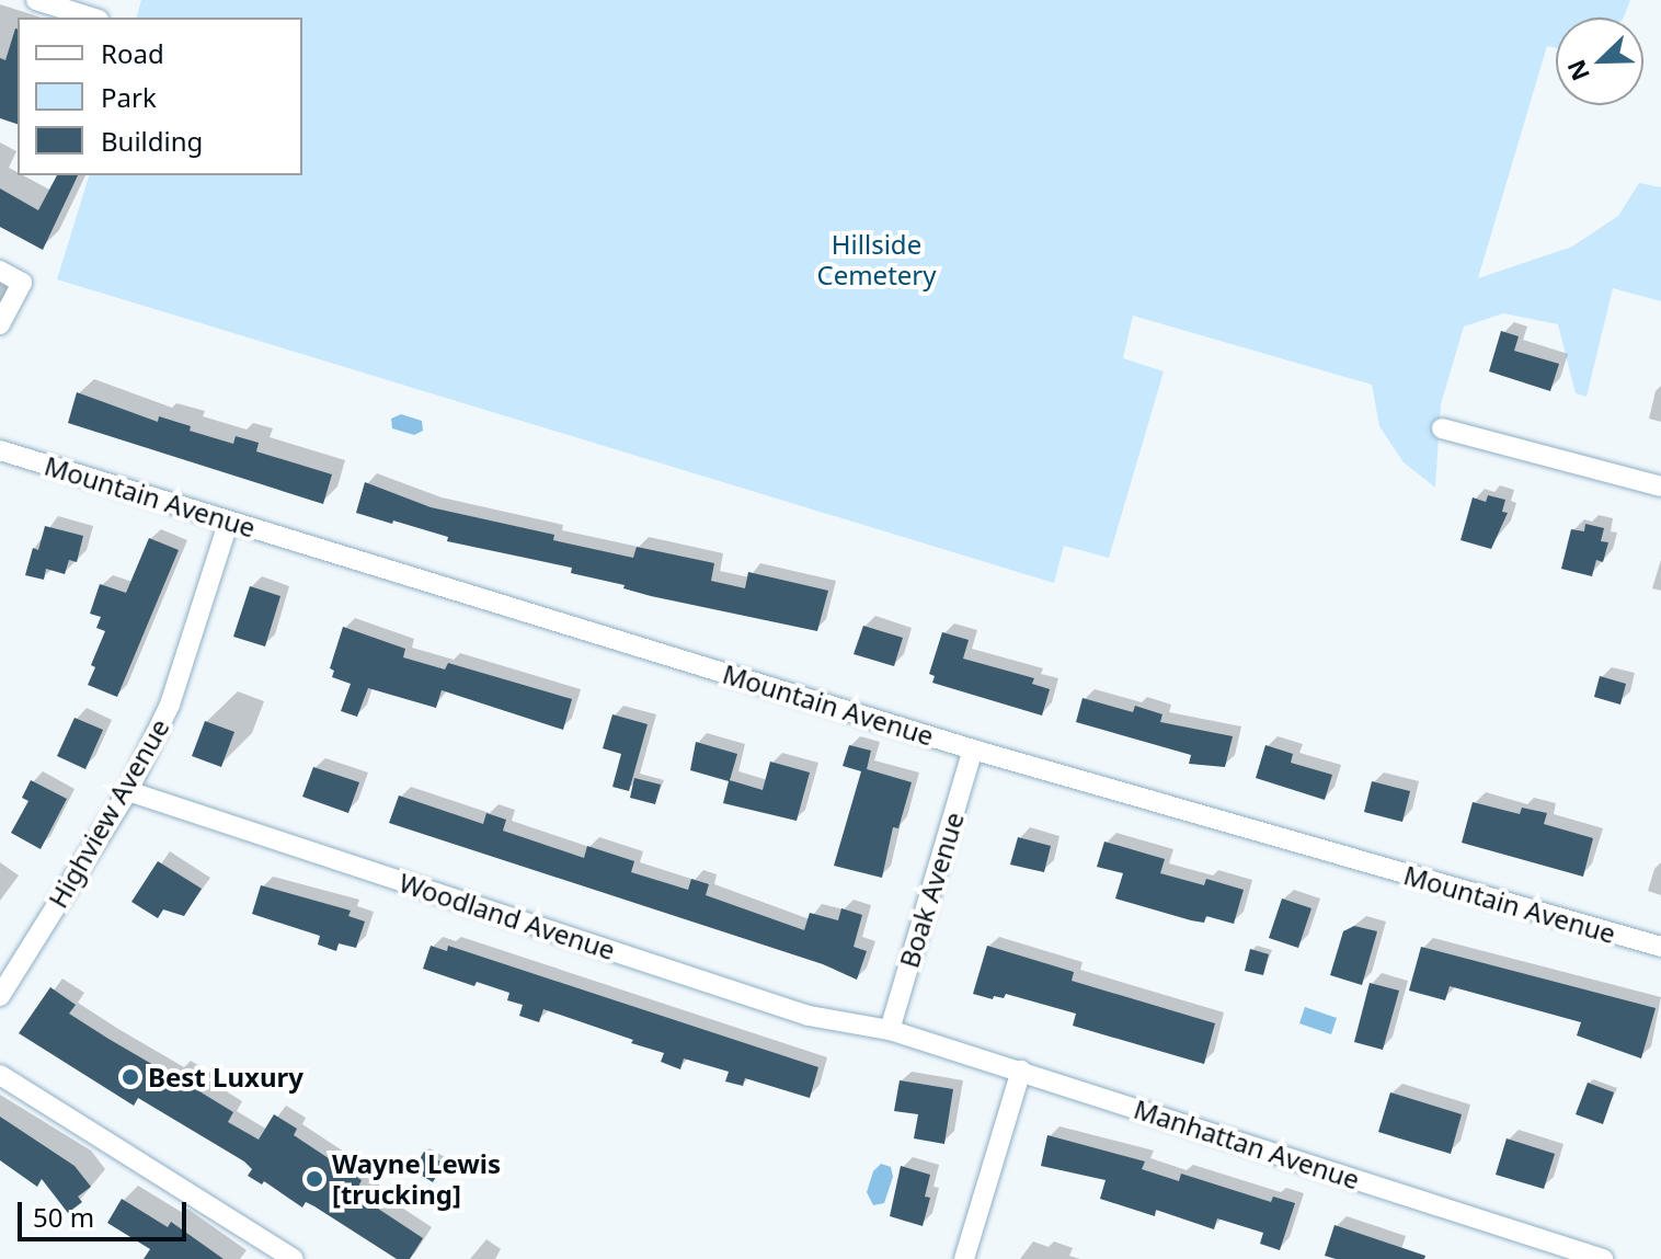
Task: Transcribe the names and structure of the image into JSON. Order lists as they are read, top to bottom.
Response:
{
  "streets": {
    "street": [
      "Mountain Avenue",
      "Highview Avenue",
      "Boak Avenue",
      "Woodland Avenue",
      "Manhattan Avenue"
    ]
  },
  "crossings": [
    ["Mountain Avenue", "Highview Avenue"],
    ["Mountain Avenue", "Boak Avenue"],
    ["Highview Avenue", "Woodland Avenue"],
    ["Boak Avenue", "Woodland Avenue"],
    ["Boak Avenue", "Manhattan Avenue"],
    ["Woodland Avenue", "Manhattan Avenue"]
  ],
  "parks": ["Hillside Cemetery"],
  "places": ["Best Luxury", "Wayne Lewis [trucking]"],
  "legend": ["Road", "Park", "Building"],
  "scale_bar": "50 m",
  "north": "bottom left"
}
